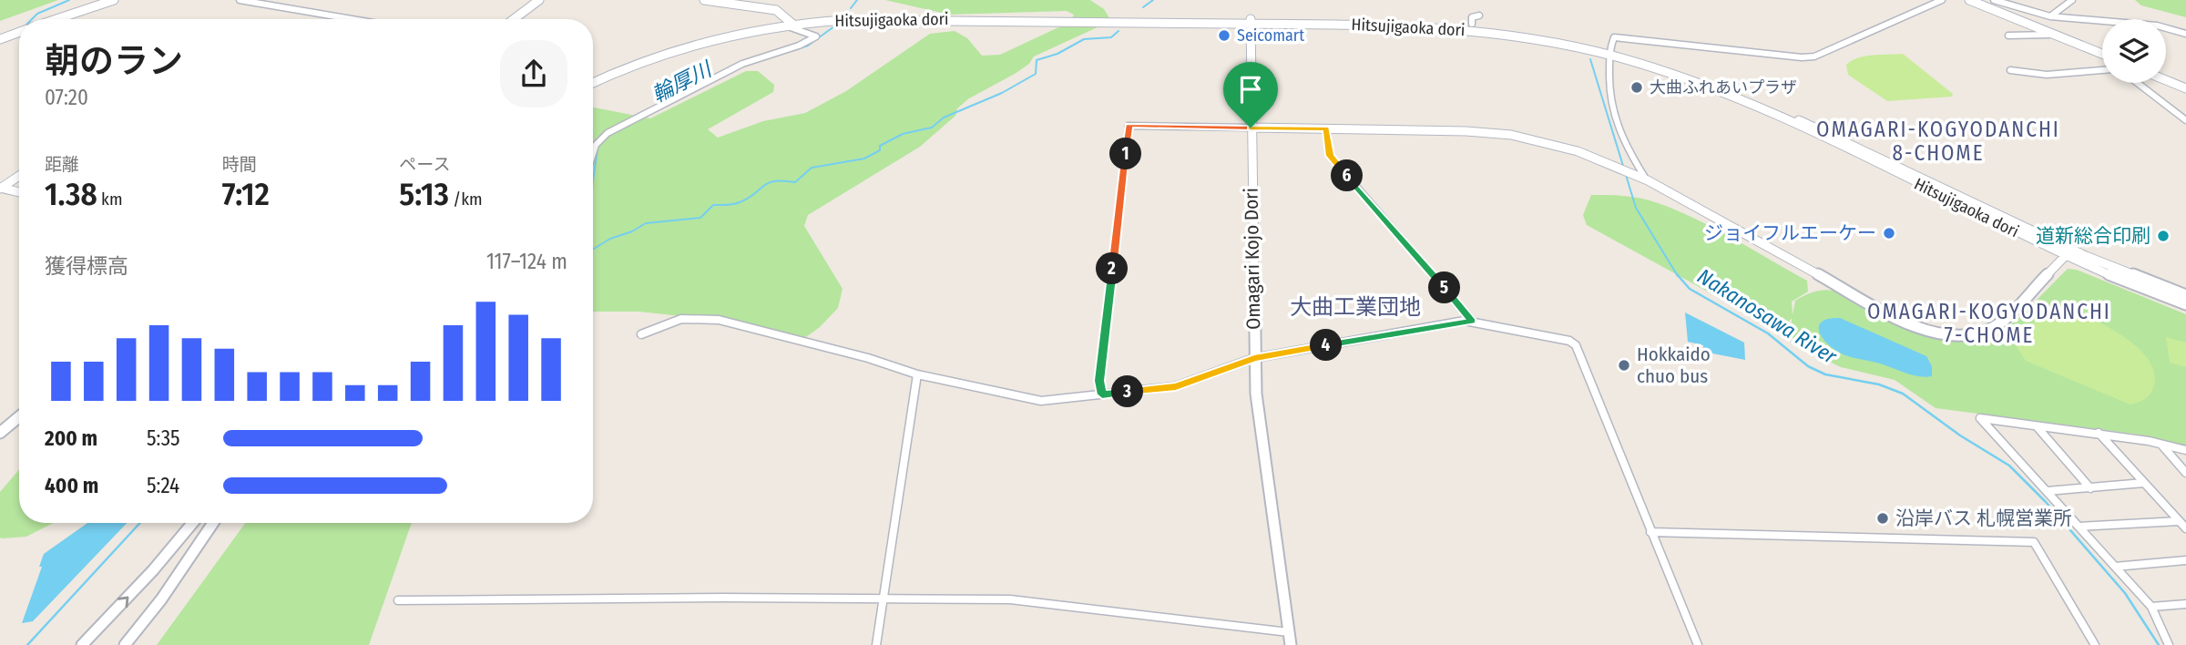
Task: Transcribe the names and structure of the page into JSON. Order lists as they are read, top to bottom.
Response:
{
  "streets": {
    "main road": ["Hitsujigaoka dori", "Omagari Kojo Dori"]
  },
  "crossings": [
    ["Hitsujigaoka dori", "Omagari Kojo Dori"]
  ],
  "districts": ["OMAGARI-KOGYODANCHI 8-CHOME", "大曲工業団地", "OMAGARI-KOGYODANCHI 7-CHOME"],
  "water": ["輪厚川", "Nakanosawa River"],
  "places": [
    "Seicomart",
    "大曲ふれあいプラザ",
    "ジョイフルエーケー",
    "道新総合印刷",
    "Hokkaido chuo bus",
    "沿岸バス 札幌営業所"
  ],
  "page": {
    "heading": ["朝のラン", "07:20"],
    "stats": [
      ["距離", "1.38 km"],
      ["時間", "7:12"],
      ["ペース", "5:13 /km"]
    ],
    "pins": [
      "1",
      "6",
      "2",
      "5",
      "4",
      "3"
    ],
    "chart": ["獲得標高", "117–124 m"],
    "list": [
      {
        "name": "200 m",
        "note": "5:35"
      },
      {
        "name": "400 m",
        "note": "5:24"
      }
    ]
  }
}
